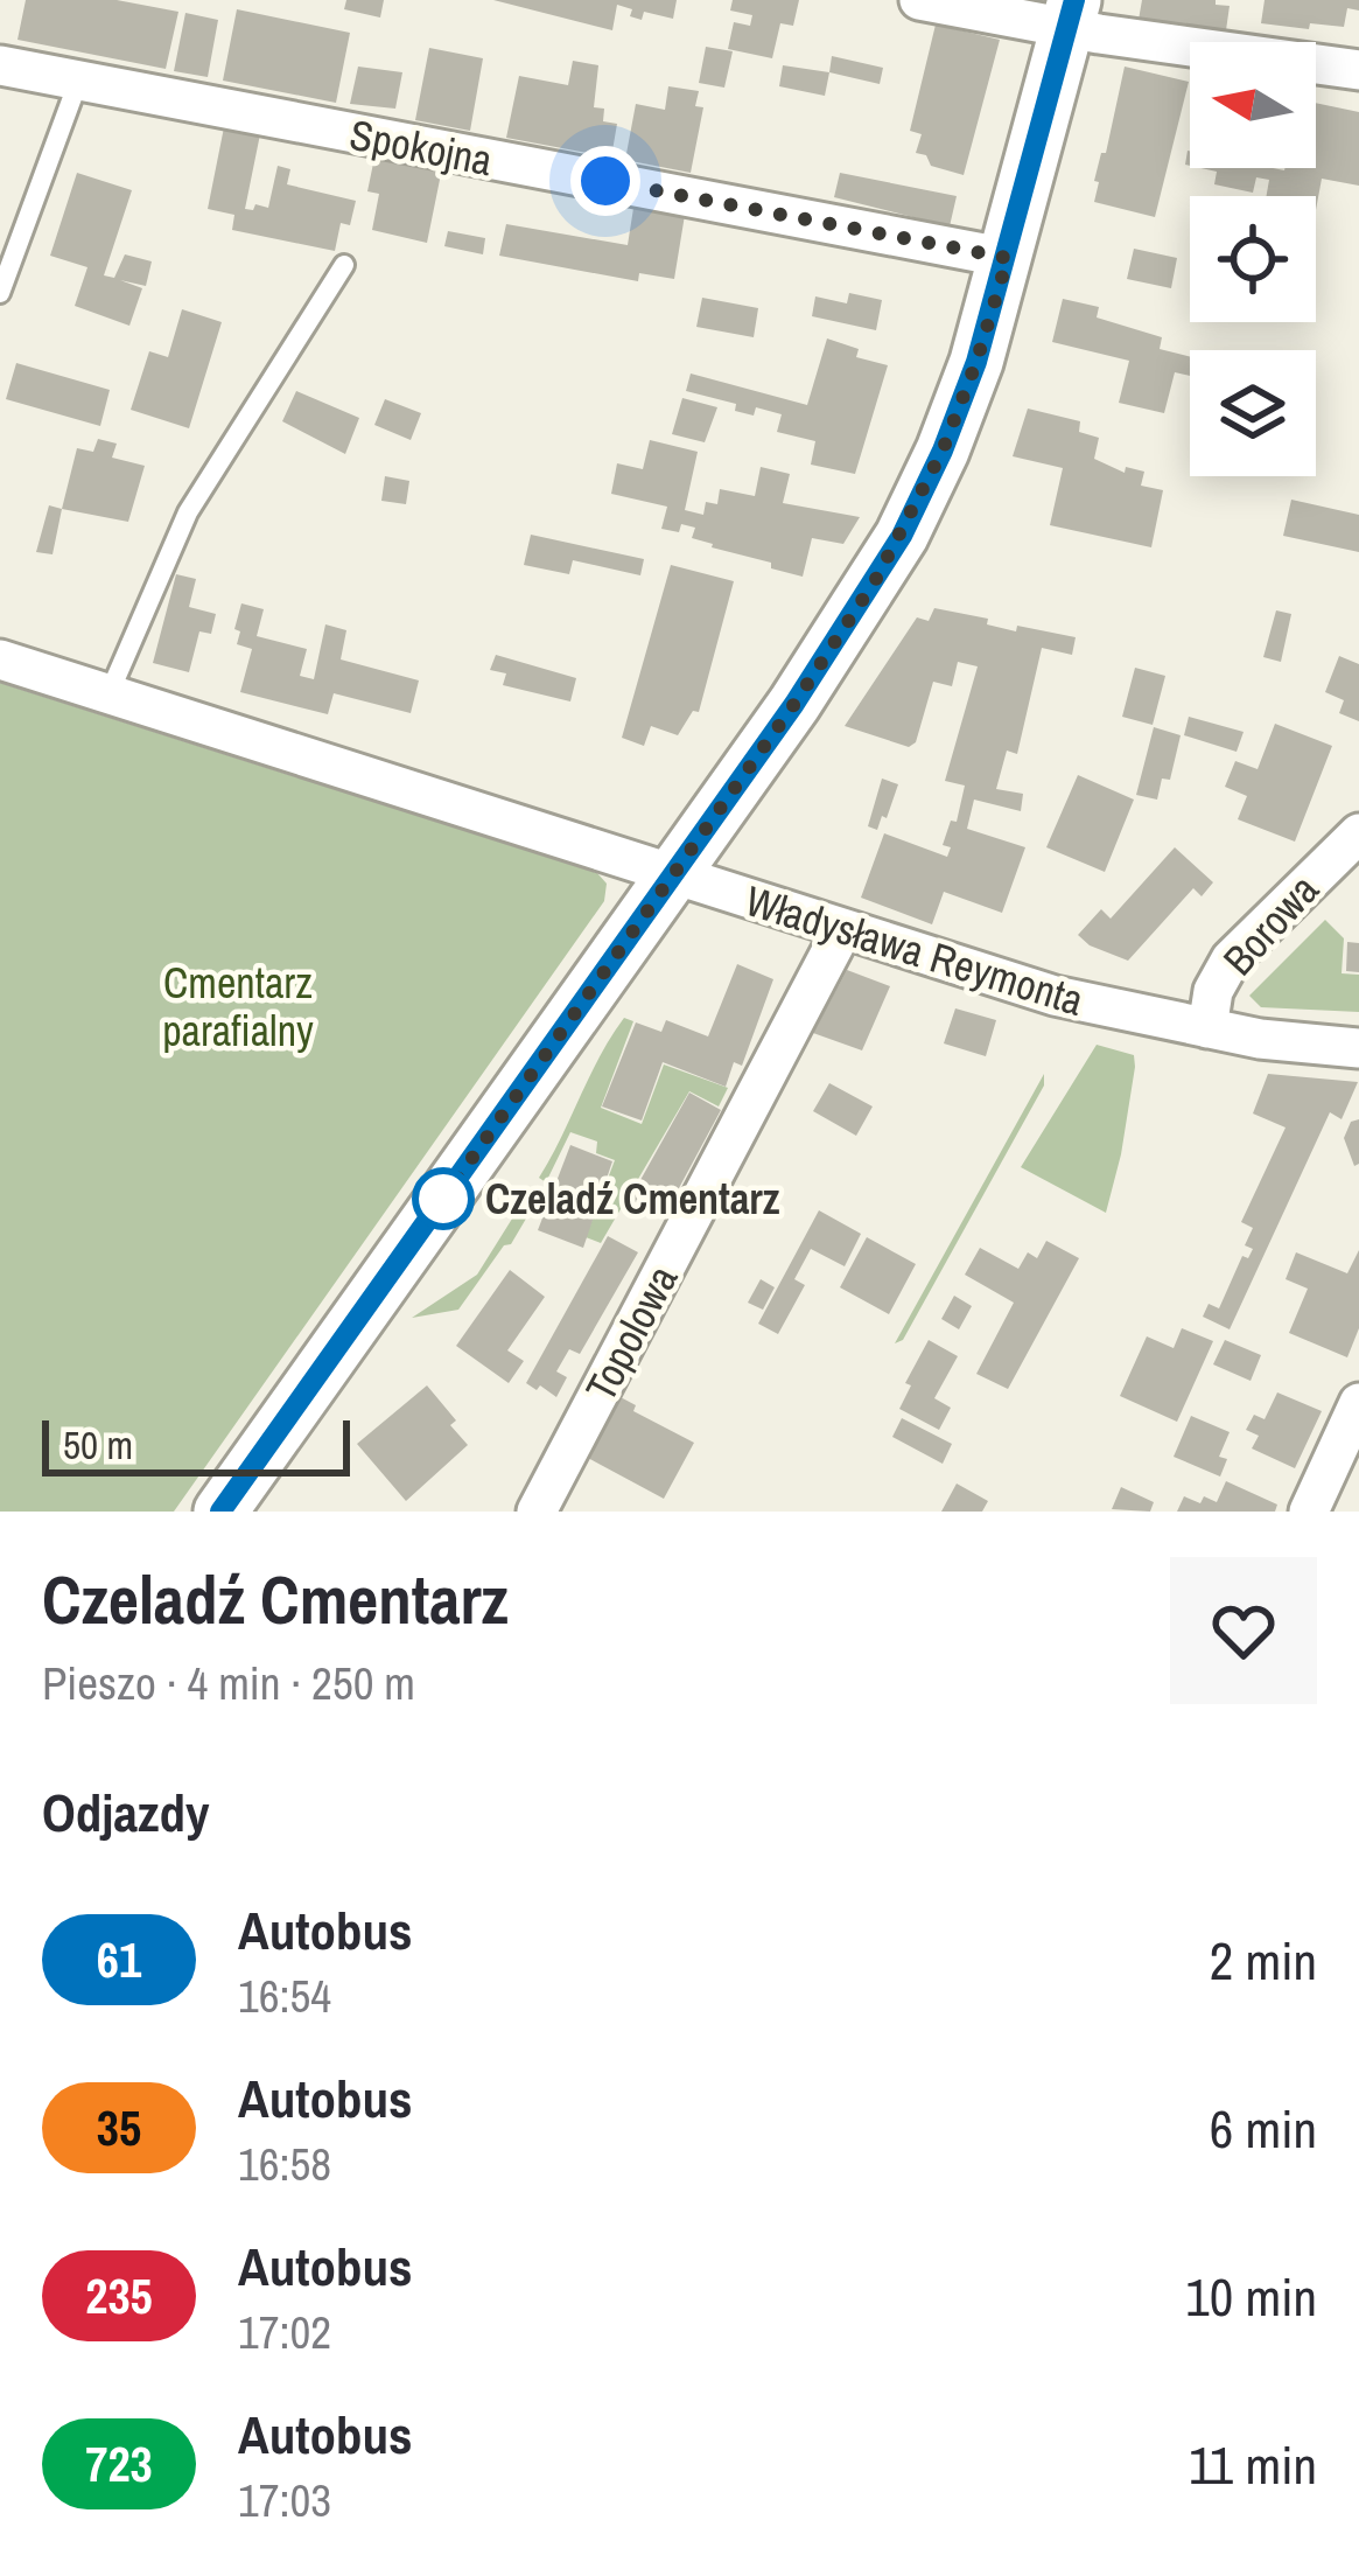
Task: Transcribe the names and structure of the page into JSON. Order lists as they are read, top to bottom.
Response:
{
  "streets": {
    "street": [
      "Spokojna",
      "Borowa",
      "Władysława Reymonta",
      "Topolowa"
    ]
  },
  "crossings": [
    ["Borowa", "Władysława Reymonta"],
    ["Władysława Reymonta", "Topolowa"]
  ],
  "parks": ["Cmentarz parafialny"],
  "places": ["Czeladź Cmentarz"],
  "lines": ["bus line 61"],
  "scale_bar": "50 m",
  "north": "left",
  "page": {
    "scale": "50 m",
    "heading": [
      ["Czeladź Cmentarz", "Pieszo · 4 min · 250 m"],
      "Odjazdy"
    ],
    "list": [
      {
        "mark": "61",
        "name": "Autobus",
        "note": "16:54",
        "value": "2 min"
      },
      {
        "mark": "35",
        "name": "Autobus",
        "note": "16:58",
        "value": "6 min"
      },
      {
        "mark": "235",
        "name": "Autobus",
        "note": "17:02",
        "value": "10 min"
      },
      {
        "mark": "723",
        "name": "Autobus",
        "note": "17:03",
        "value": "11 min"
      }
    ]
  }
}
